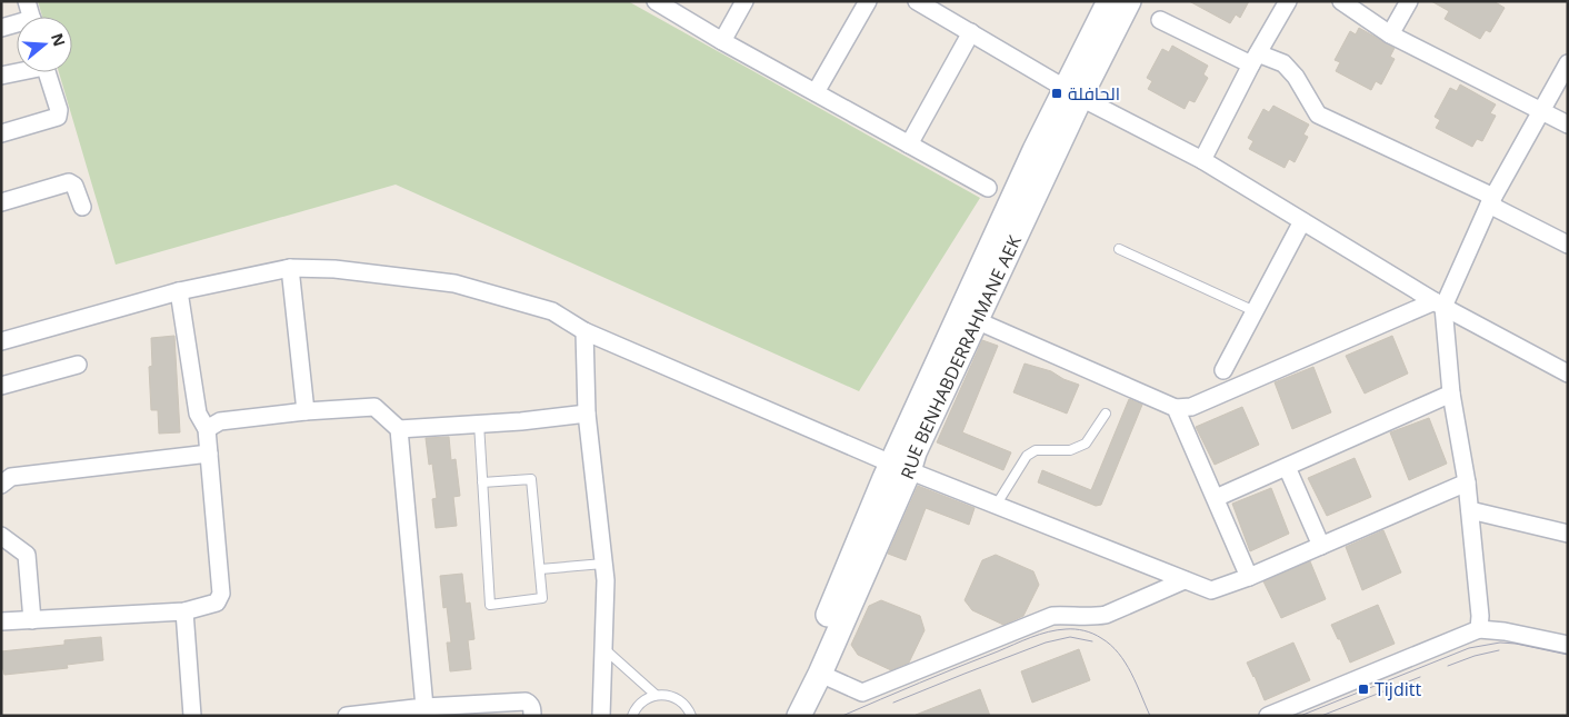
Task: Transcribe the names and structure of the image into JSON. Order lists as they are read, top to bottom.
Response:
{
  "streets": {
    "main road": ["RUE BENHABDERRAHMANE AEK"]
  },
  "places": {
    "transit": ["الحافلة", "Tijditt"]
  },
  "north": "right"
}
